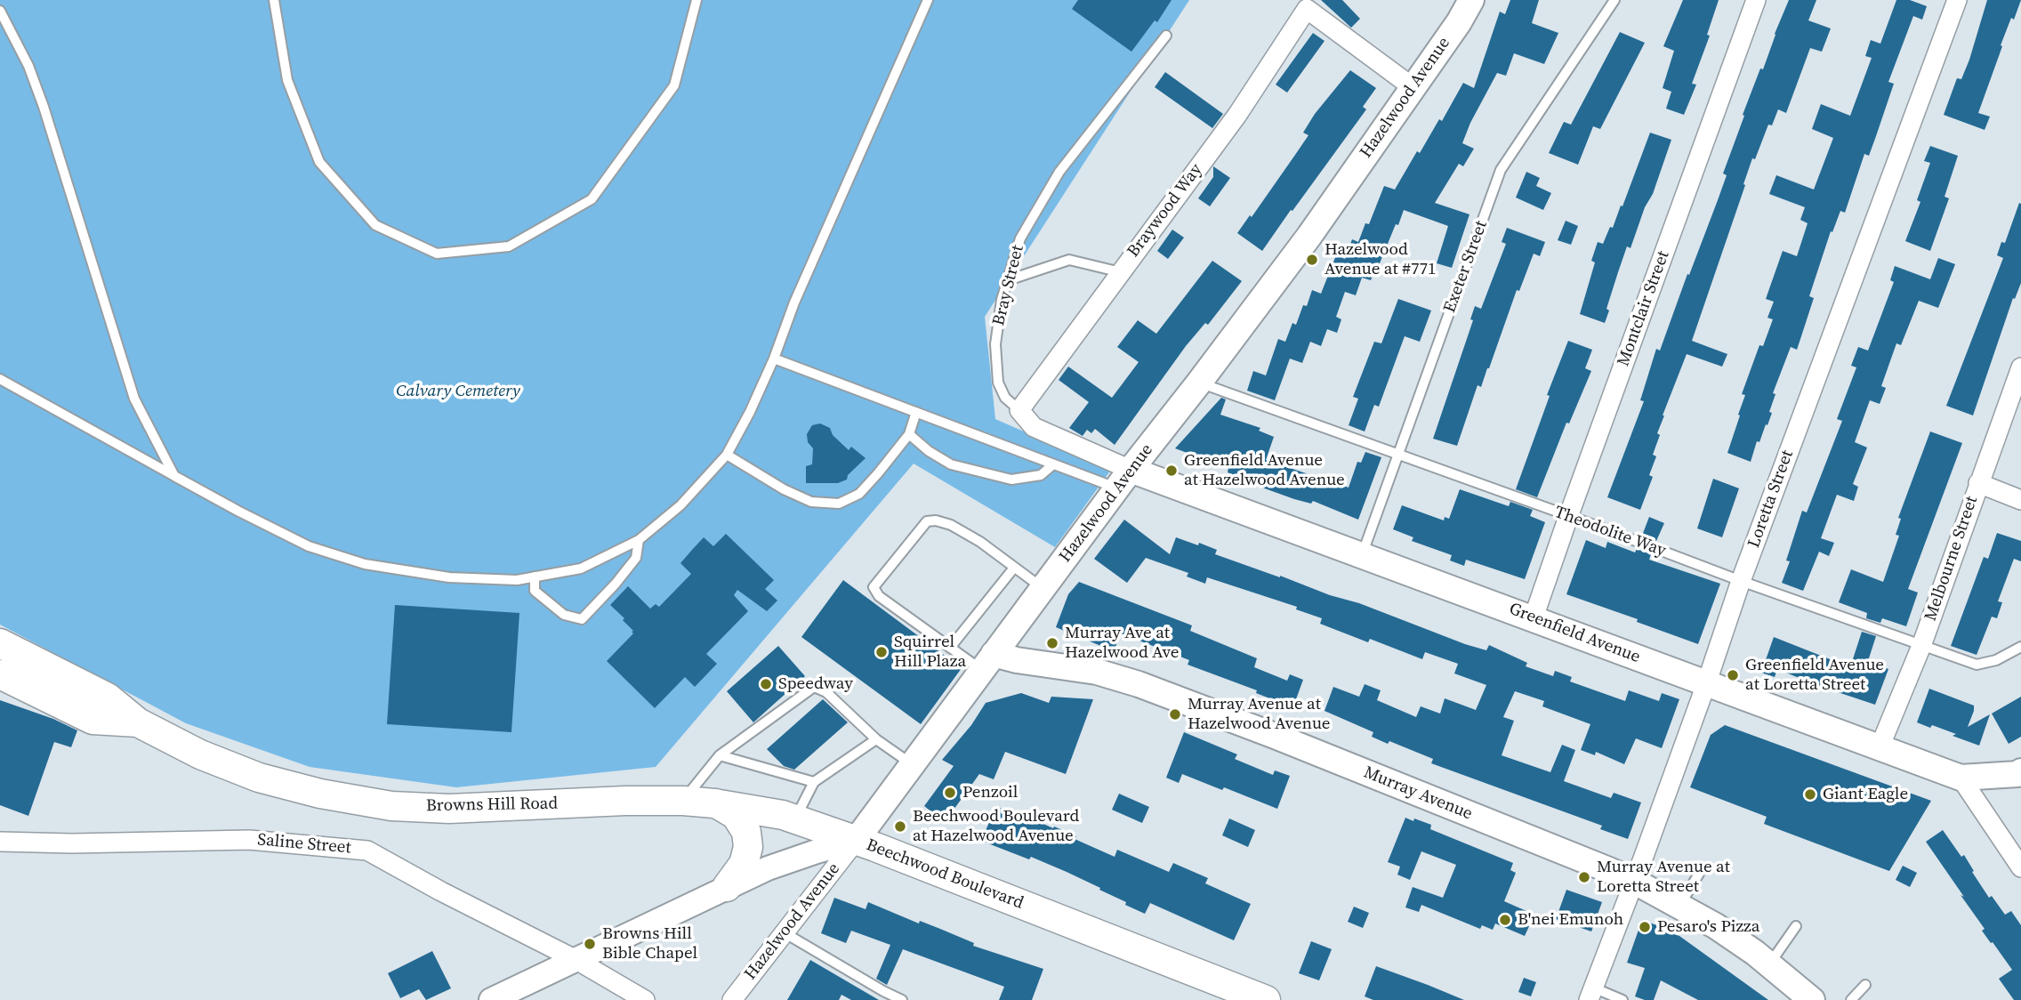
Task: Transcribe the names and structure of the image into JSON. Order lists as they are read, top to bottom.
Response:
{
  "streets": {
    "main road": [
      "Hazelwood Avenue",
      "Greenfield Avenue",
      "Murray Avenue",
      "Browns Hill Road",
      "Beechwood Boulevard"
    ],
    "street": [
      "Braywood Way",
      "Bray Street",
      "Montclair Street",
      "Loretta Street",
      "Melbourne Street",
      "Saline Street"
    ],
    "lane": ["Exeter Street", "Theodolite Way"]
  },
  "crossings": [
    ["Hazelwood Avenue", "Braywood Way"],
    ["Hazelwood Avenue", "Bray Street"],
    ["Hazelwood Avenue", "Theodolite Way"],
    ["Hazelwood Avenue", "Greenfield Avenue"],
    ["Hazelwood Avenue", "Murray Avenue"],
    ["Hazelwood Avenue", "Browns Hill Road"],
    ["Hazelwood Avenue", "Beechwood Boulevard"],
    ["Braywood Way", "Bray Street"],
    ["Exeter Street", "Theodolite Way"],
    ["Exeter Street", "Greenfield Avenue"],
    ["Bray Street", "Greenfield Avenue"],
    ["Montclair Street", "Theodolite Way"],
    ["Montclair Street", "Greenfield Avenue"],
    ["Loretta Street", "Theodolite Way"],
    ["Loretta Street", "Greenfield Avenue"],
    ["Loretta Street", "Murray Avenue"],
    ["Theodolite Way", "Melbourne Street"],
    ["Melbourne Street", "Greenfield Avenue"],
    ["Browns Hill Road", "Beechwood Boulevard"],
    ["Saline Street", "Beechwood Boulevard"]
  ],
  "parks": ["Calvary Cemetery"],
  "places": [
    "Hazelwood Avenue at #771",
    "Greenfield Avenue at Hazelwood Avenue",
    "Murray Ave at Hazelwood Ave",
    "Squirrel Hill Plaza",
    "Greenfield Avenue at Loretta Street",
    "Speedway",
    "Murray Avenue at Hazelwood Avenue",
    "Penzoil",
    "Giant Eagle",
    "Beechwood Boulevard at Hazelwood Avenue",
    "Murray Avenue at Loretta Street",
    "B'nei Emunoh",
    "Pesaro's Pizza",
    "Browns Hill Bible Chapel"
  ]
}
